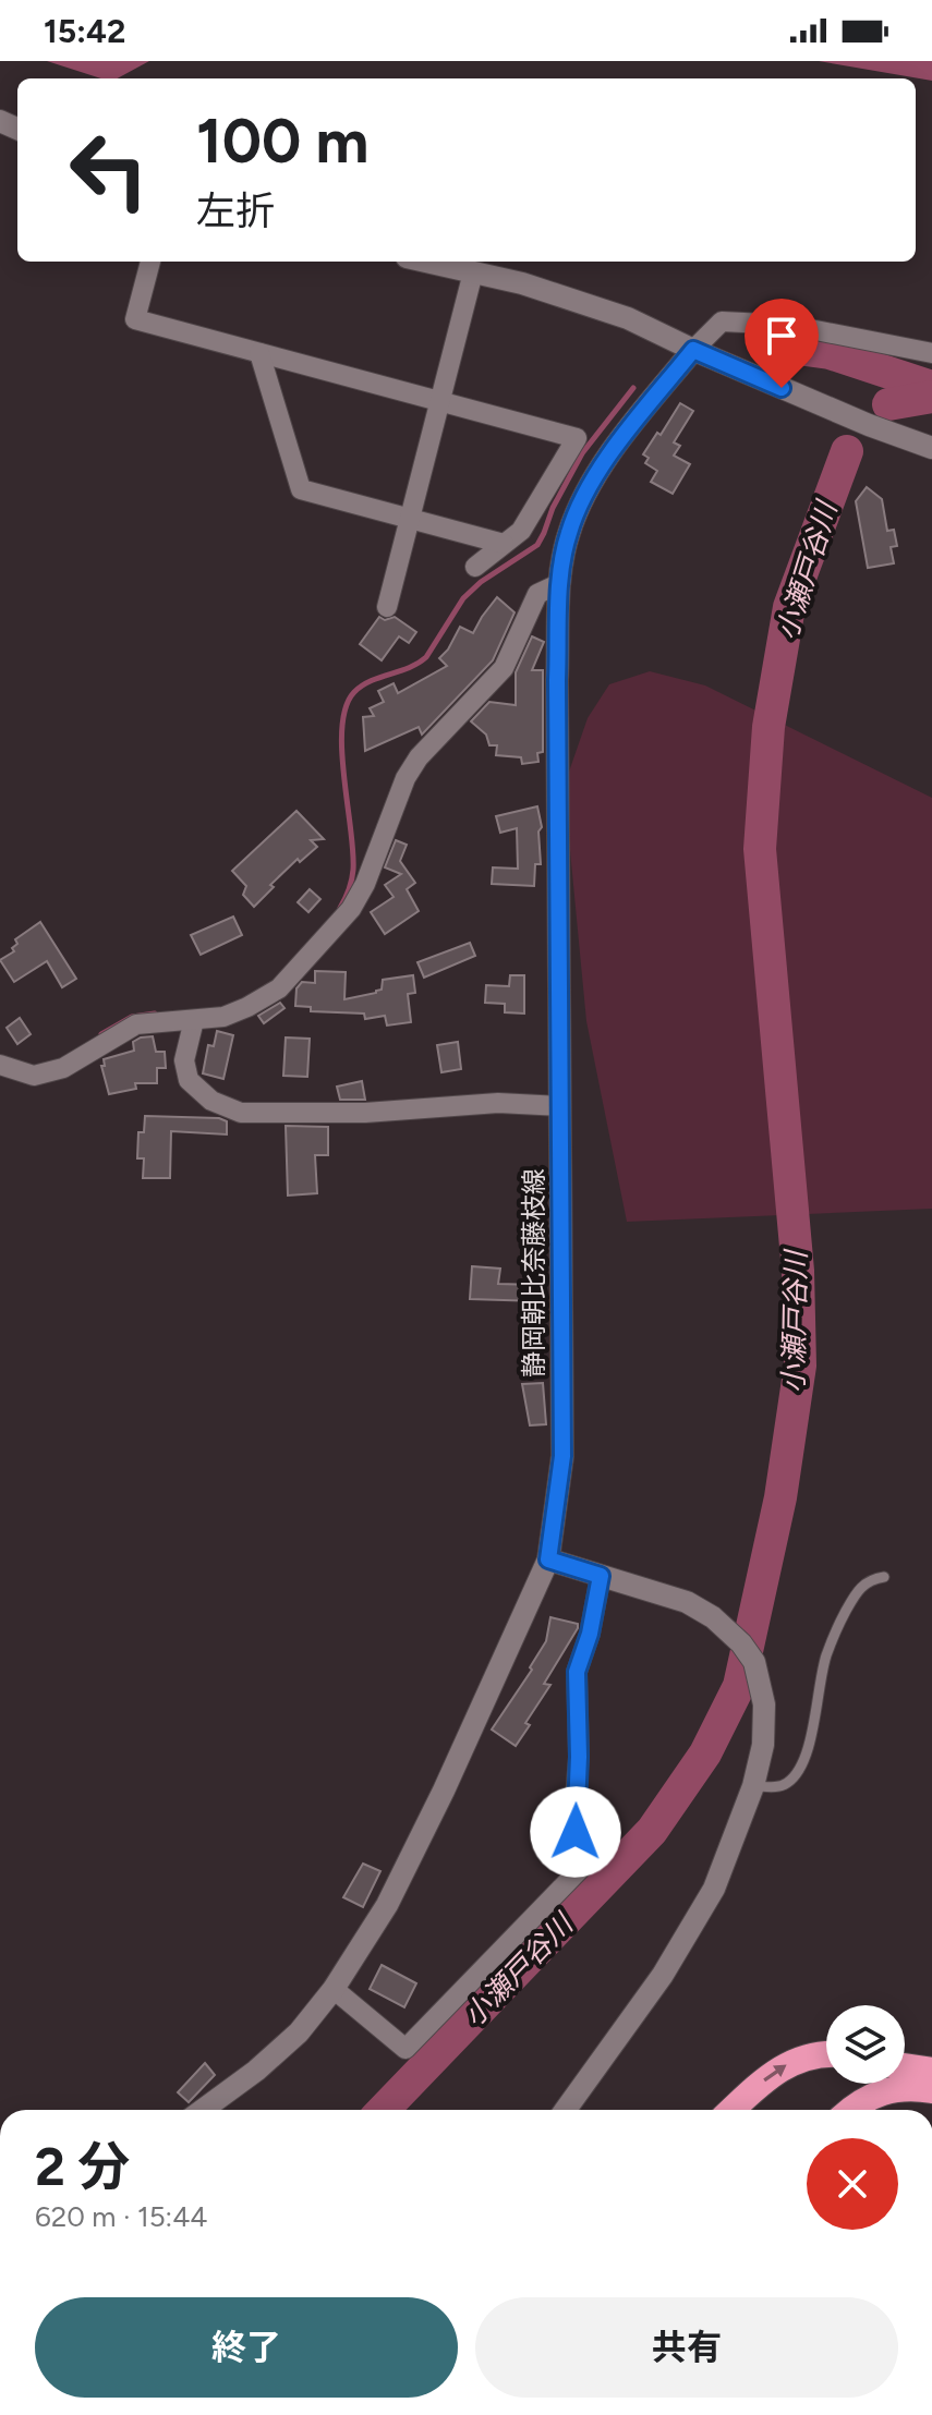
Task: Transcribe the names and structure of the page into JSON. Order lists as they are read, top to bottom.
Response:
{
  "streets": {
    "main road": ["静岡朝比奈藤枝線"]
  },
  "water": ["小瀬戸谷川"],
  "page": {
    "status": "15:42",
    "turn": ["100 m", "左折"],
    "heading": ["2 分", "620 m · 15:44"],
    "buttons": ["終了", "共有"]
  }
}
